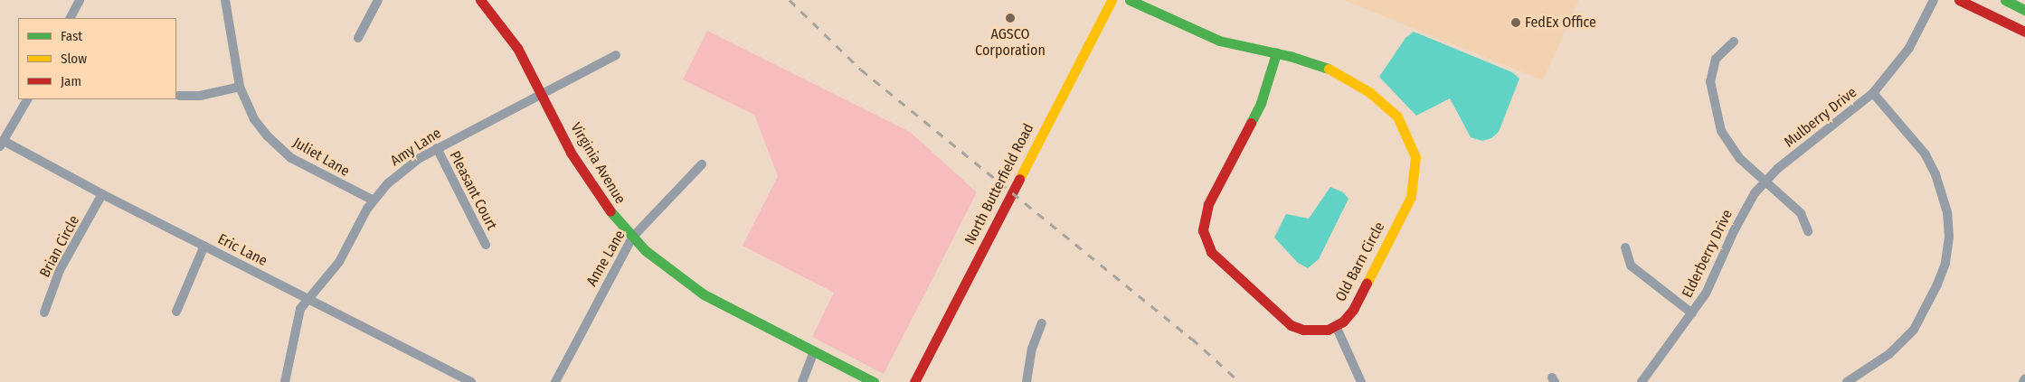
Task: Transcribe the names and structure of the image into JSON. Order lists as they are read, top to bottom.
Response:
{
  "streets": {
    "street": [
      "Mulberry Drive",
      "Amy Lane",
      "Juliet Lane",
      "Virginia Avenue",
      "North Butterfield Road",
      "Pleasant Court",
      "Brian Circle",
      "Eric Lane",
      "Elderberry Drive",
      "Anne Lane",
      "Old Barn Circle"
    ]
  },
  "crossings": [
    ["Mulberry Drive", "Elderberry Drive"],
    ["Amy Lane", "Juliet Lane"],
    ["Amy Lane", "Virginia Avenue"],
    ["Amy Lane", "Pleasant Court"],
    ["Amy Lane", "Eric Lane"],
    ["Virginia Avenue", "Anne Lane"],
    ["Brian Circle", "Eric Lane"]
  ],
  "places": ["AGSCO Corporation", "FedEx Office"],
  "legend": ["Fast", "Slow", "Jam"]
}
